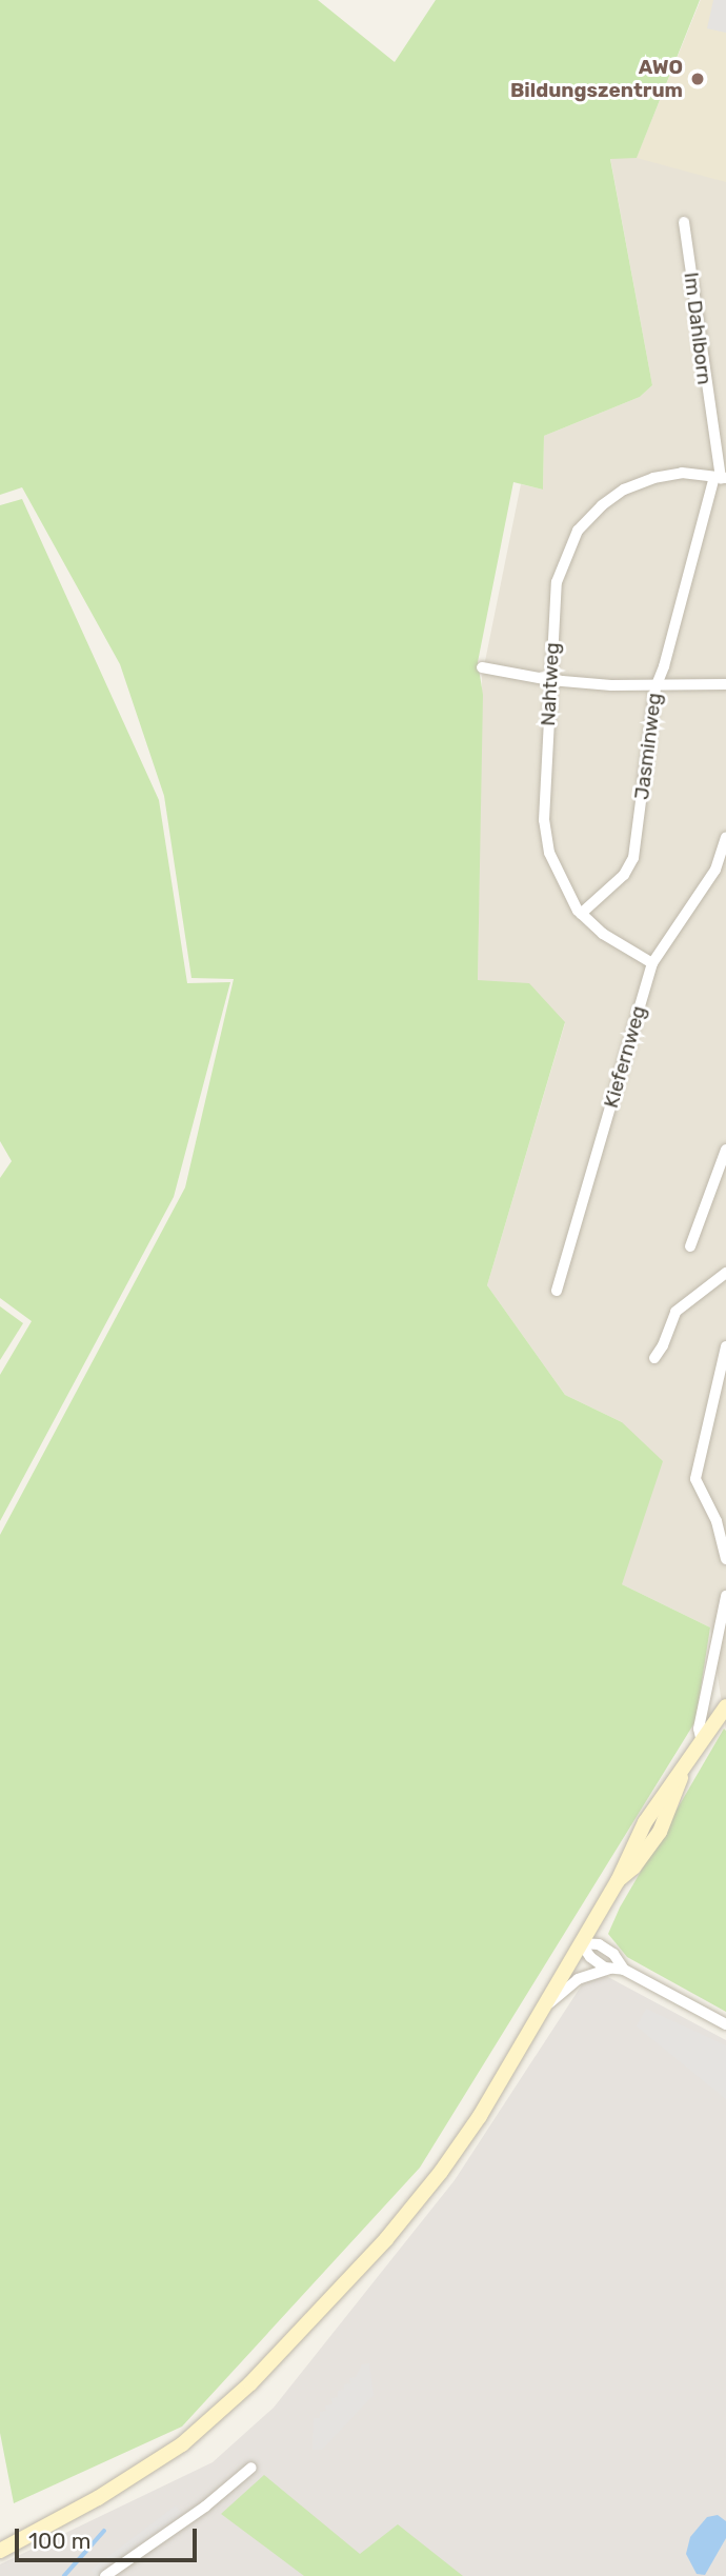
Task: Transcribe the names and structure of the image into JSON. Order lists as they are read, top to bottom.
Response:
{
  "streets": {
    "street": [
      "Im Dahlborn",
      "Nahtweg",
      "Jasminweg",
      "Kiefernweg"
    ]
  },
  "crossings": [
    ["Im Dahlborn", "Nahtweg"],
    ["Im Dahlborn", "Jasminweg"],
    ["Nahtweg", "Jasminweg"],
    ["Nahtweg", "Kiefernweg"]
  ],
  "places": ["AWO Bildungszentrum"],
  "scale_bar": "100 m"
}
